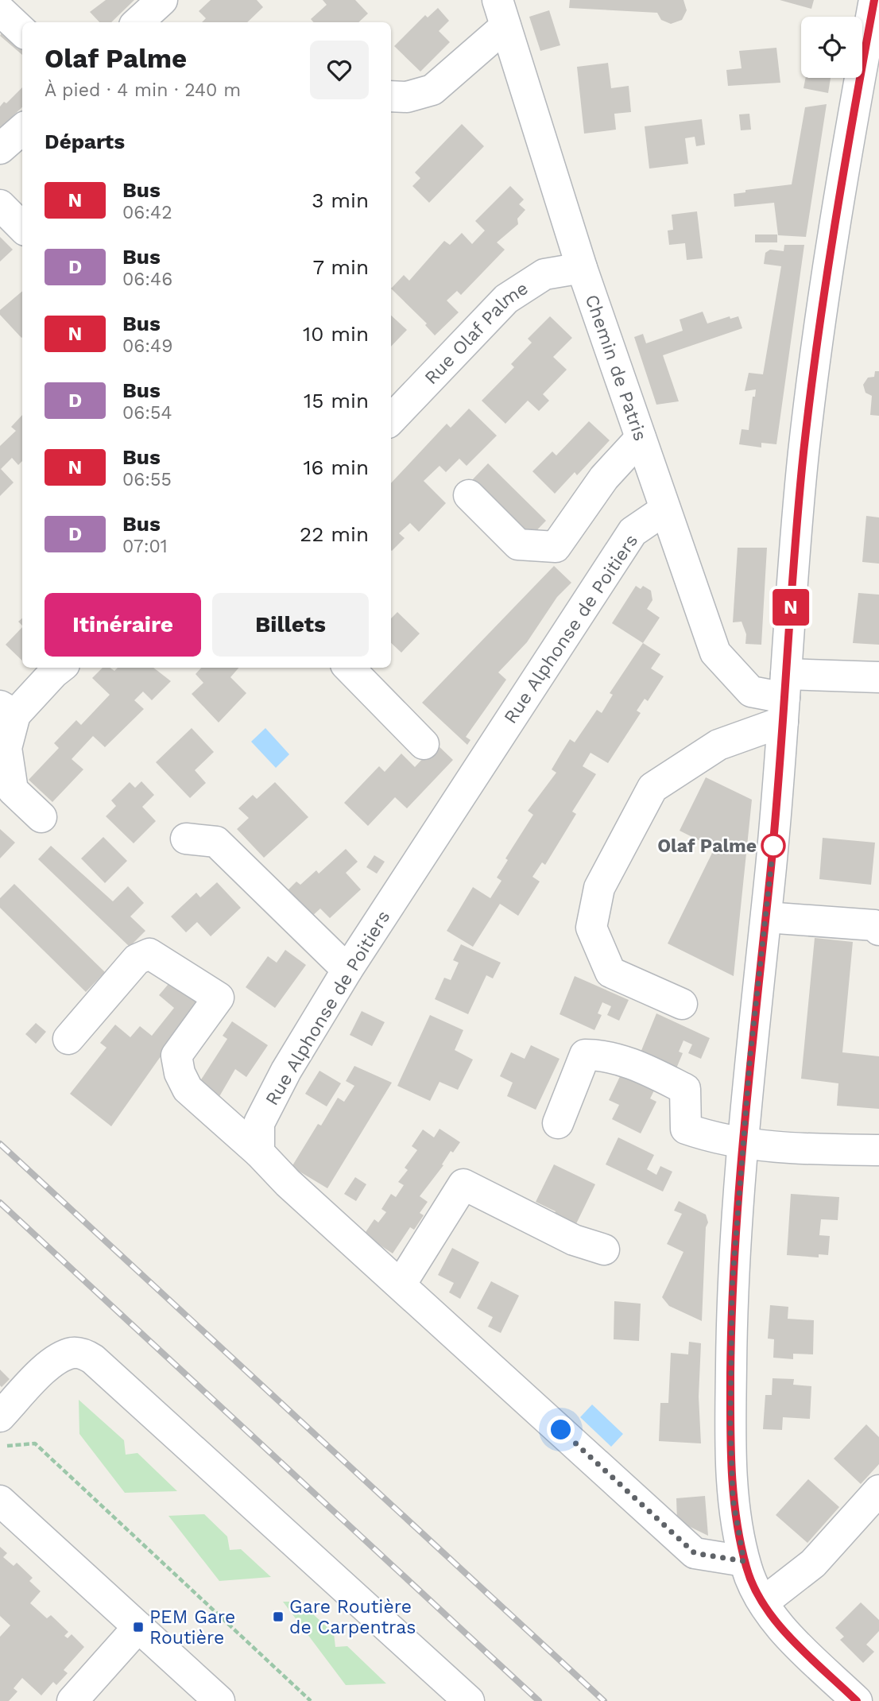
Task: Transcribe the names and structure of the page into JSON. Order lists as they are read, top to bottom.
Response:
{
  "streets": {
    "street": ["Rue Olaf Palme", "Chemin de Patris", "Rue Alphonse de Poitiers"]
  },
  "crossings": [
    ["Rue Olaf Palme", "Chemin de Patris"],
    ["Chemin de Patris", "Rue Alphonse de Poitiers"]
  ],
  "places": {
    "other": ["Olaf Palme"],
    "transit": ["Gare Routière de Carpentras", "PEM Gare Routière"]
  },
  "lines": ["bus line N"],
  "page": {
    "on_map": "N",
    "heading": [
      ["Olaf Palme", "À pied · 4 min · 240 m"],
      "Départs"
    ],
    "list": [
      {
        "mark": "N",
        "name": "Bus",
        "note": "06:42",
        "value": "3 min"
      },
      {
        "mark": "D",
        "name": "Bus",
        "note": "06:46",
        "value": "7 min"
      },
      {
        "mark": "N",
        "name": "Bus",
        "note": "06:49",
        "value": "10 min"
      },
      {
        "mark": "D",
        "name": "Bus",
        "note": "06:54",
        "value": "15 min"
      },
      {
        "mark": "N",
        "name": "Bus",
        "note": "06:55",
        "value": "16 min"
      },
      {
        "mark": "D",
        "name": "Bus",
        "note": "07:01",
        "value": "22 min"
      }
    ],
    "buttons": ["Itinéraire", "Billets"]
  }
}
